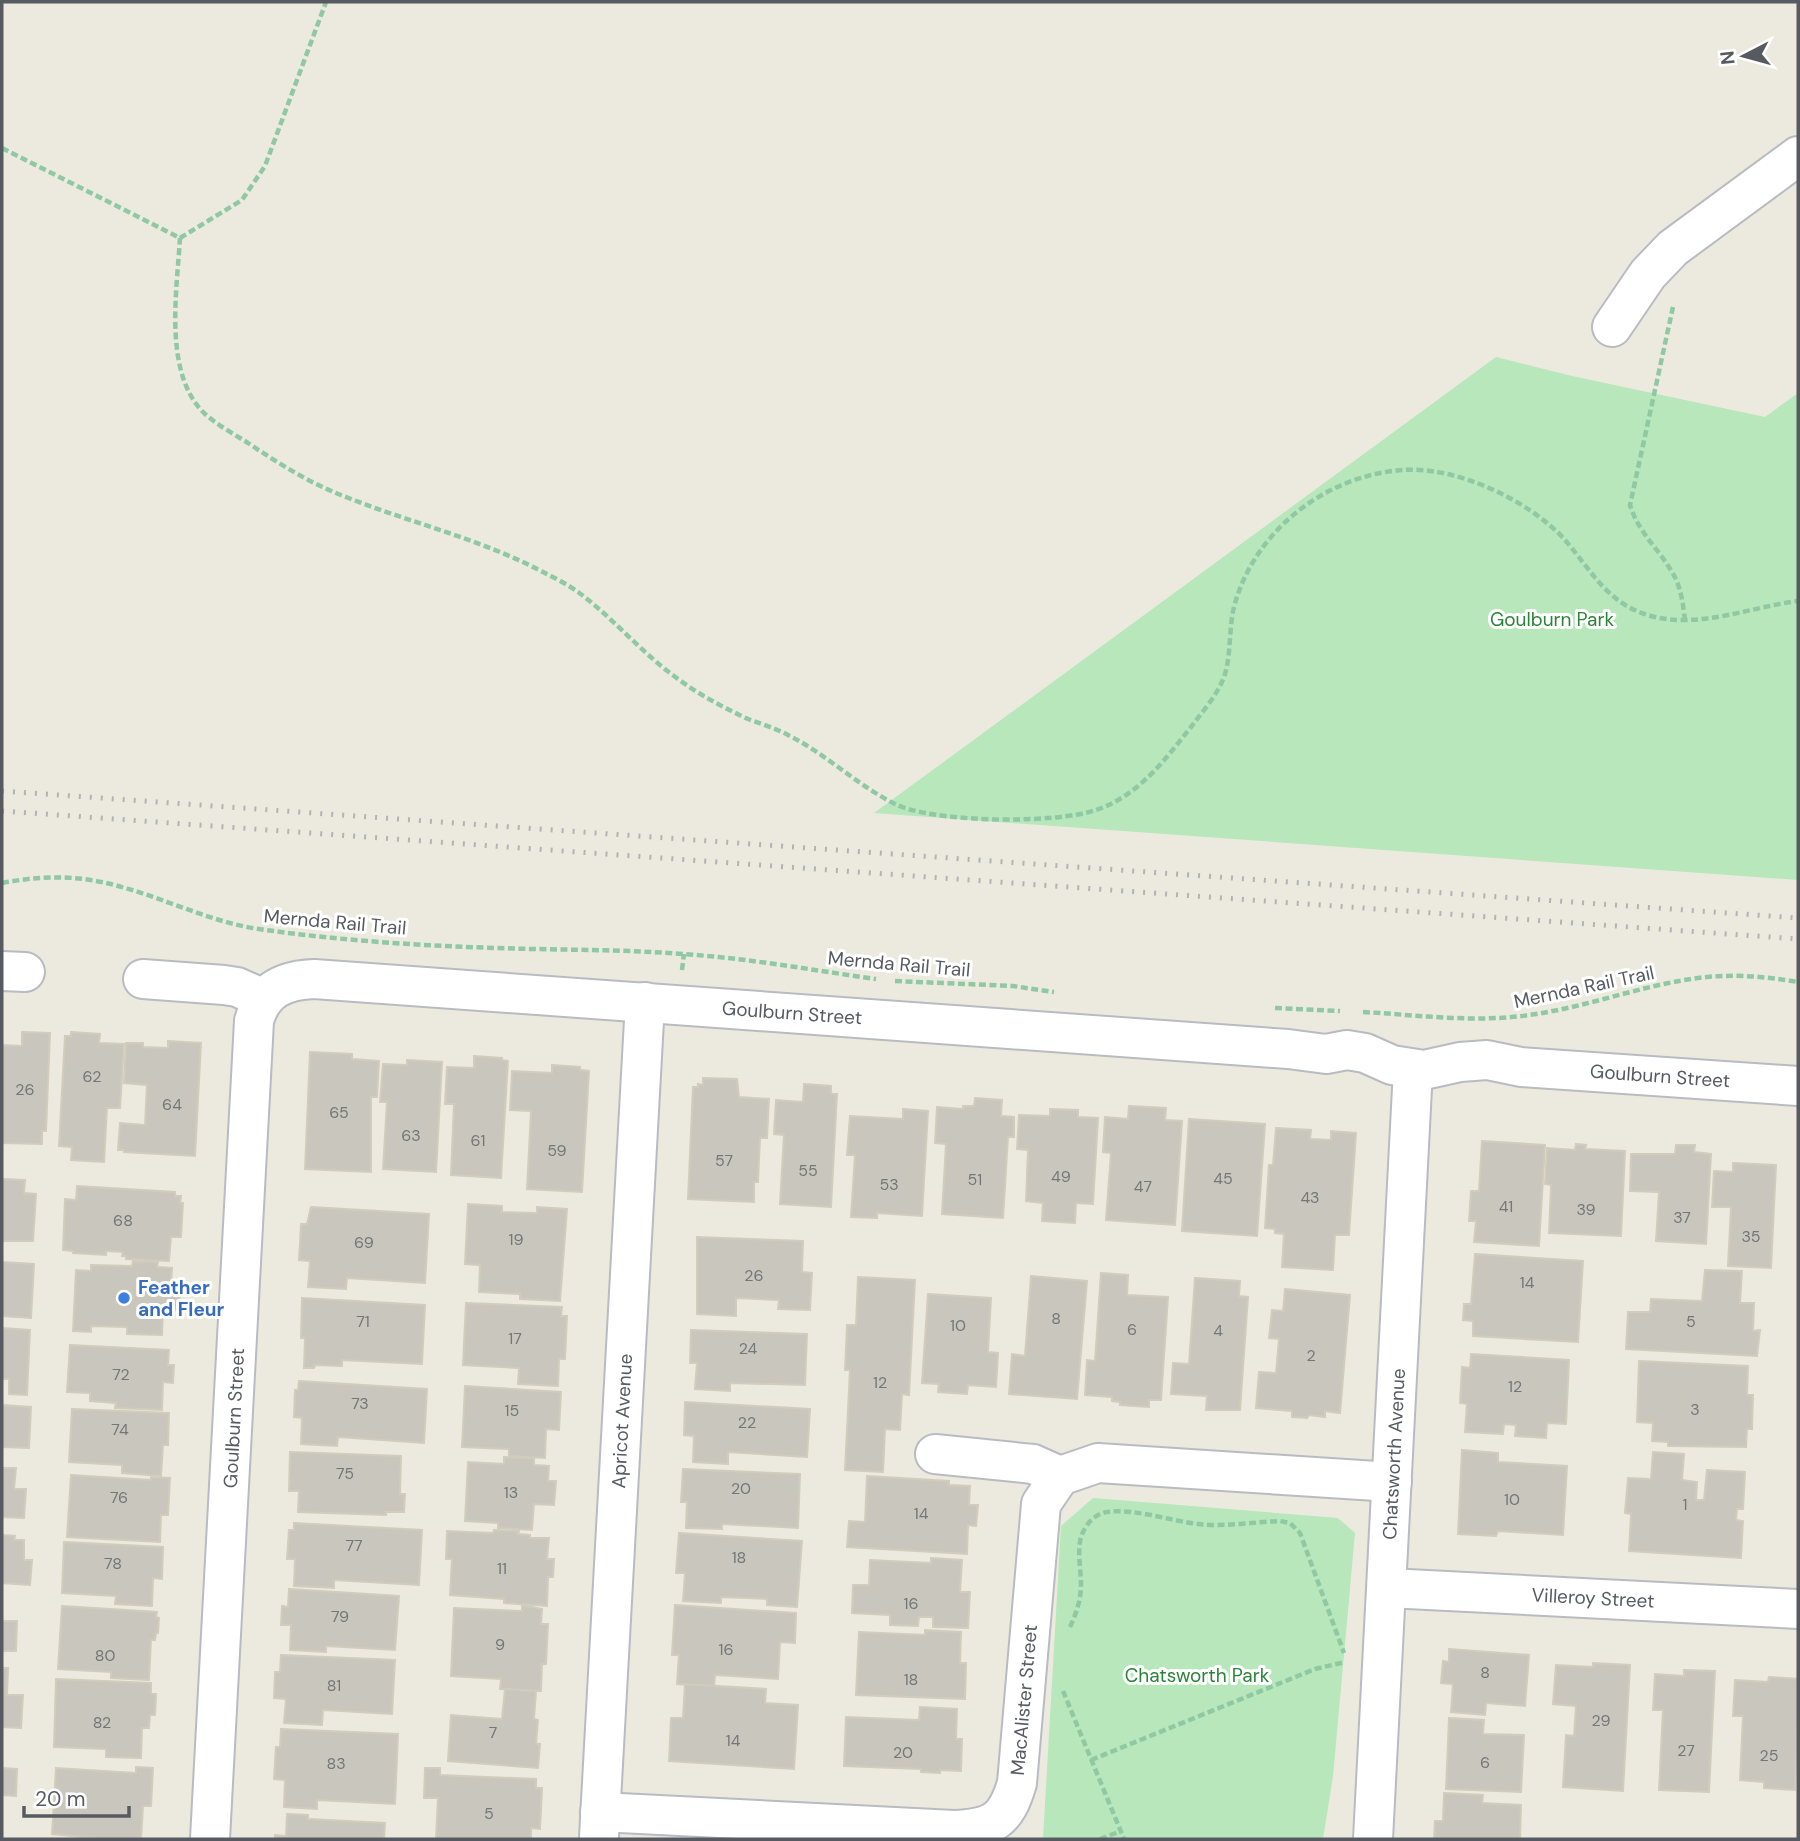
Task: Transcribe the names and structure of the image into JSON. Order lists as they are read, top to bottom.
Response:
{
  "streets": {
    "street": [
      "Goulburn Street",
      "Apricot Avenue",
      "Chatsworth Avenue",
      "Villeroy Street",
      "MacAlister Street"
    ],
    "path": ["Mernda Rail Trail"]
  },
  "crossings": [
    ["Goulburn Street", "Apricot Avenue"],
    ["Goulburn Street", "Chatsworth Avenue"],
    ["Apricot Avenue", "MacAlister Street"],
    ["Chatsworth Avenue", "Villeroy Street"]
  ],
  "parks": ["Goulburn Park", "Chatsworth Park"],
  "places": ["Feather and Fleur"],
  "house_numbers": [
    "62",
    "26",
    "64",
    "65",
    "63",
    "61",
    "59",
    "57",
    "55",
    "49",
    "45",
    "51",
    "53",
    "47",
    "43",
    "41",
    "39",
    "37",
    "68",
    "35",
    "19",
    "69",
    "26",
    "14",
    "8",
    "71",
    "5",
    "10",
    "6",
    "4",
    "17",
    "24",
    "2",
    "72",
    "12",
    "12",
    "73",
    "3",
    "15",
    "22",
    "74",
    "75",
    "20",
    "13",
    "76",
    "10",
    "1",
    "14",
    "77",
    "18",
    "78",
    "11",
    "16",
    "79",
    "9",
    "16",
    "80",
    "8",
    "18",
    "81",
    "29",
    "82",
    "7",
    "14",
    "27",
    "20",
    "25",
    "6",
    "83",
    "5"
  ],
  "scale_bar": "20 m",
  "north": "left"
}
